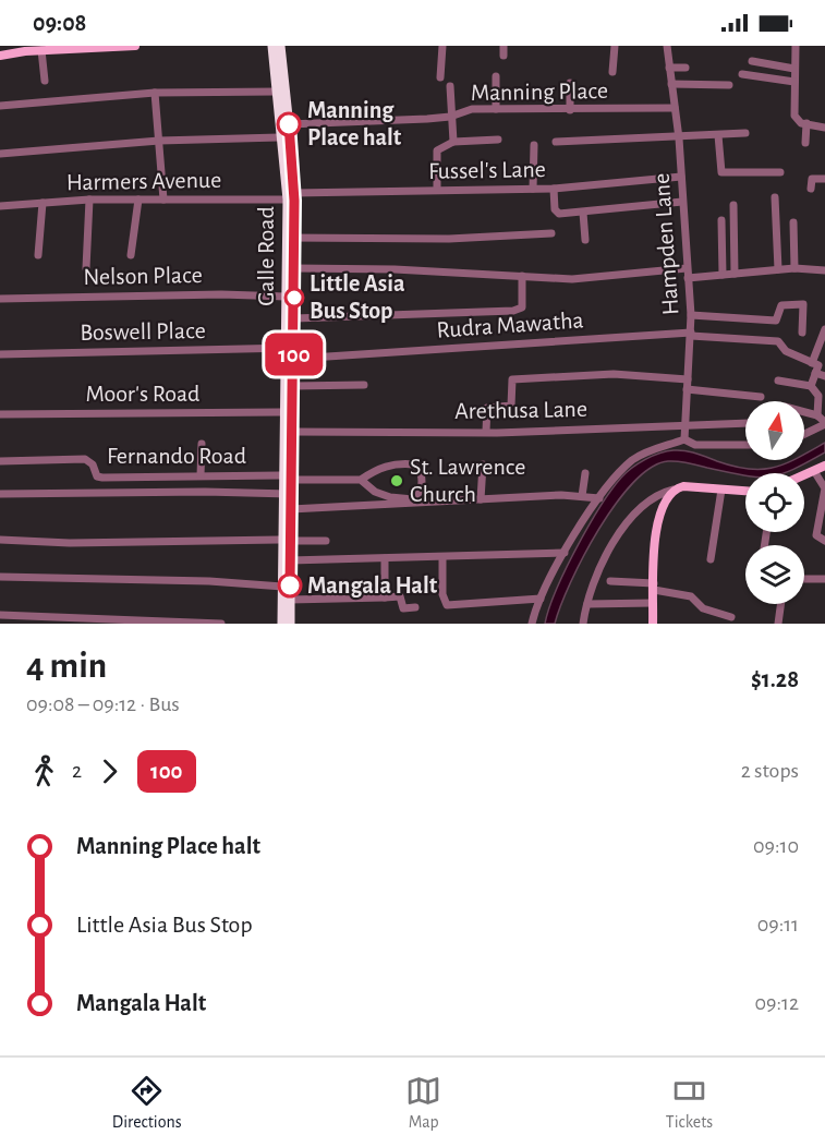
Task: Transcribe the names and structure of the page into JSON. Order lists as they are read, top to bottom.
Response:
{
  "streets": {
    "highway": ["Galle Road"],
    "street": [
      "Manning Place",
      "Fussel's Lane",
      "Harmers Avenue",
      "Hampden Lane",
      "Nelson Place",
      "Rudra Mawatha",
      "Boswell Place",
      "Moor's Road",
      "Arethusa Lane",
      "Fernando Road"
    ]
  },
  "crossings": [
    ["Manning Place", "Hampden Lane"],
    ["Manning Place", "Galle Road"],
    ["Fussel's Lane", "Harmers Avenue"],
    ["Fussel's Lane", "Hampden Lane"],
    ["Fussel's Lane", "Galle Road"],
    ["Harmers Avenue", "Galle Road"],
    ["Hampden Lane", "Rudra Mawatha"],
    ["Hampden Lane", "Arethusa Lane"],
    ["Galle Road", "Nelson Place"],
    ["Galle Road", "Rudra Mawatha"],
    ["Galle Road", "Boswell Place"],
    ["Galle Road", "Moor's Road"],
    ["Galle Road", "Arethusa Lane"],
    ["Galle Road", "Fernando Road"]
  ],
  "places": [
    "Manning Place halt",
    "Little Asia Bus Stop",
    "St. Lawrence Church",
    "Mangala Halt"
  ],
  "lines": ["bus line 100"],
  "north": "top",
  "page": {
    "status": "09:08",
    "on_map": "100",
    "heading": ["4 min", "09:08 – 09:12 · Bus", "$1.28"],
    "legs": ["2", "100", "2 stops"],
    "list": [
      {
        "name": "Manning Place halt",
        "value": "09:10"
      },
      {
        "name": "Little Asia Bus Stop",
        "value": "09:11"
      },
      {
        "name": "Mangala Halt",
        "value": "09:12"
      }
    ],
    "tabs": ["Directions", "Map", "Tickets"]
  }
}
